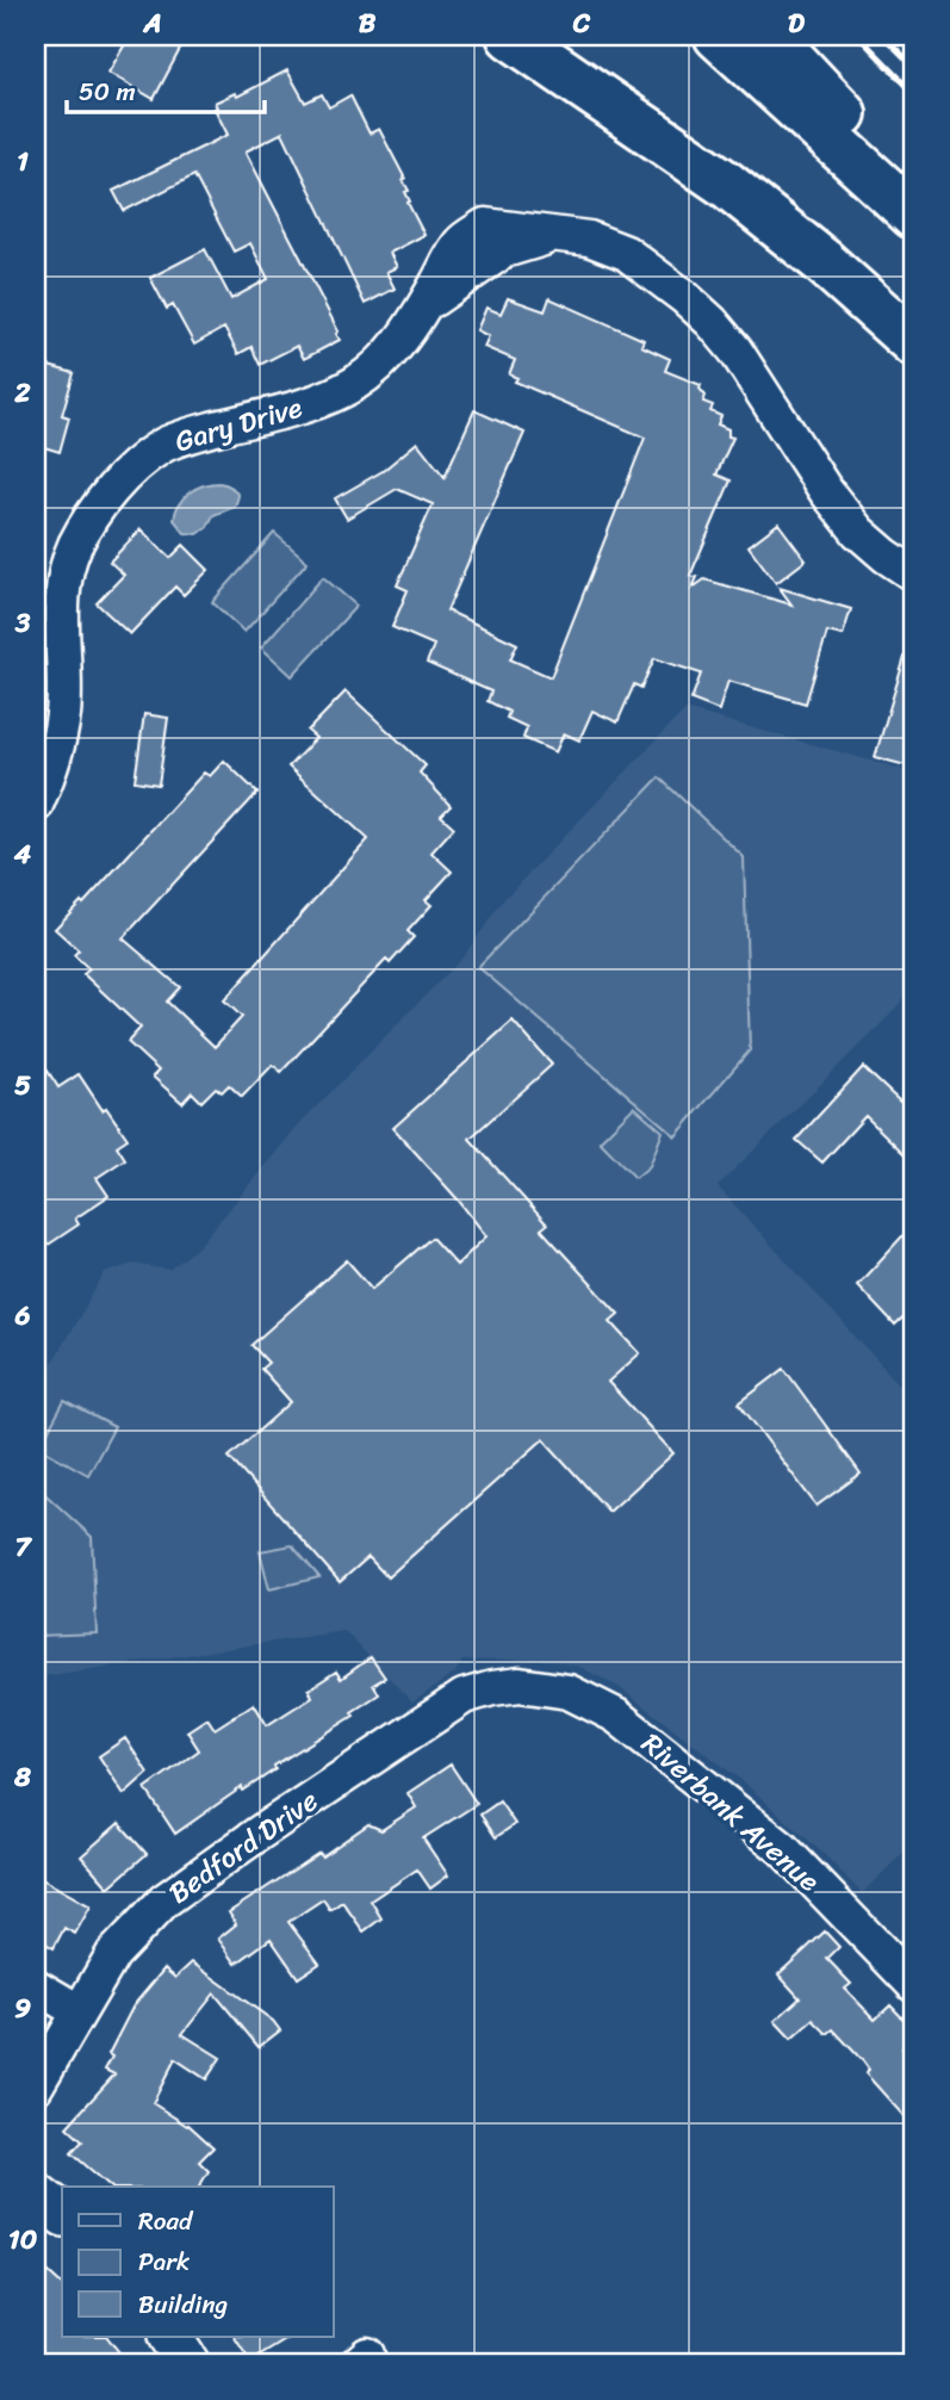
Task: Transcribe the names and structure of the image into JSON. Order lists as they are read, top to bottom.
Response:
{
  "streets": {
    "street": ["Gary Drive", "Riverbank Avenue", "Bedford Drive"]
  },
  "crossings": [
    ["Riverbank Avenue", "Bedford Drive"]
  ],
  "legend": ["Road", "Park", "Building"],
  "scale_bar": "50 m",
  "grid": {
    "columns": [
      "A",
      "B",
      "C",
      "D"
    ],
    "rows": [
      "1",
      "2",
      "3",
      "4",
      "5",
      "6",
      "7",
      "8",
      "9",
      "10"
    ]
  }
}
